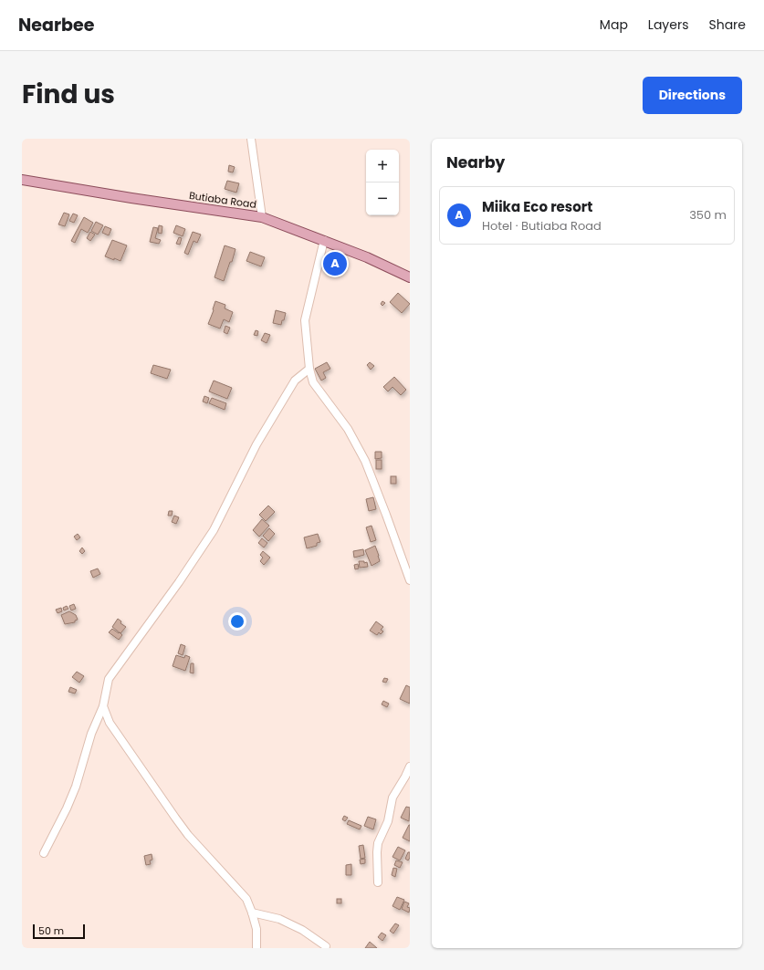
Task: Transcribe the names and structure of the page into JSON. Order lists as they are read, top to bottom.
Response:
{
  "streets": {
    "main road": ["Butiaba Road"]
  },
  "scale_bar": "50 m",
  "page": {
    "header": "Nearbee",
    "nav": ["Map", "Layers", "Share"],
    "title": "Find us",
    "buttons": "Directions",
    "heading": "Nearby",
    "map_buttons": ["+", "−"],
    "list": [
      {
        "mark": "A",
        "name": "Miika Eco resort",
        "note": "Hotel · Butiaba Road",
        "value": "350 m"
      }
    ],
    "pins": "A",
    "scale": "50 m"
  }
}
